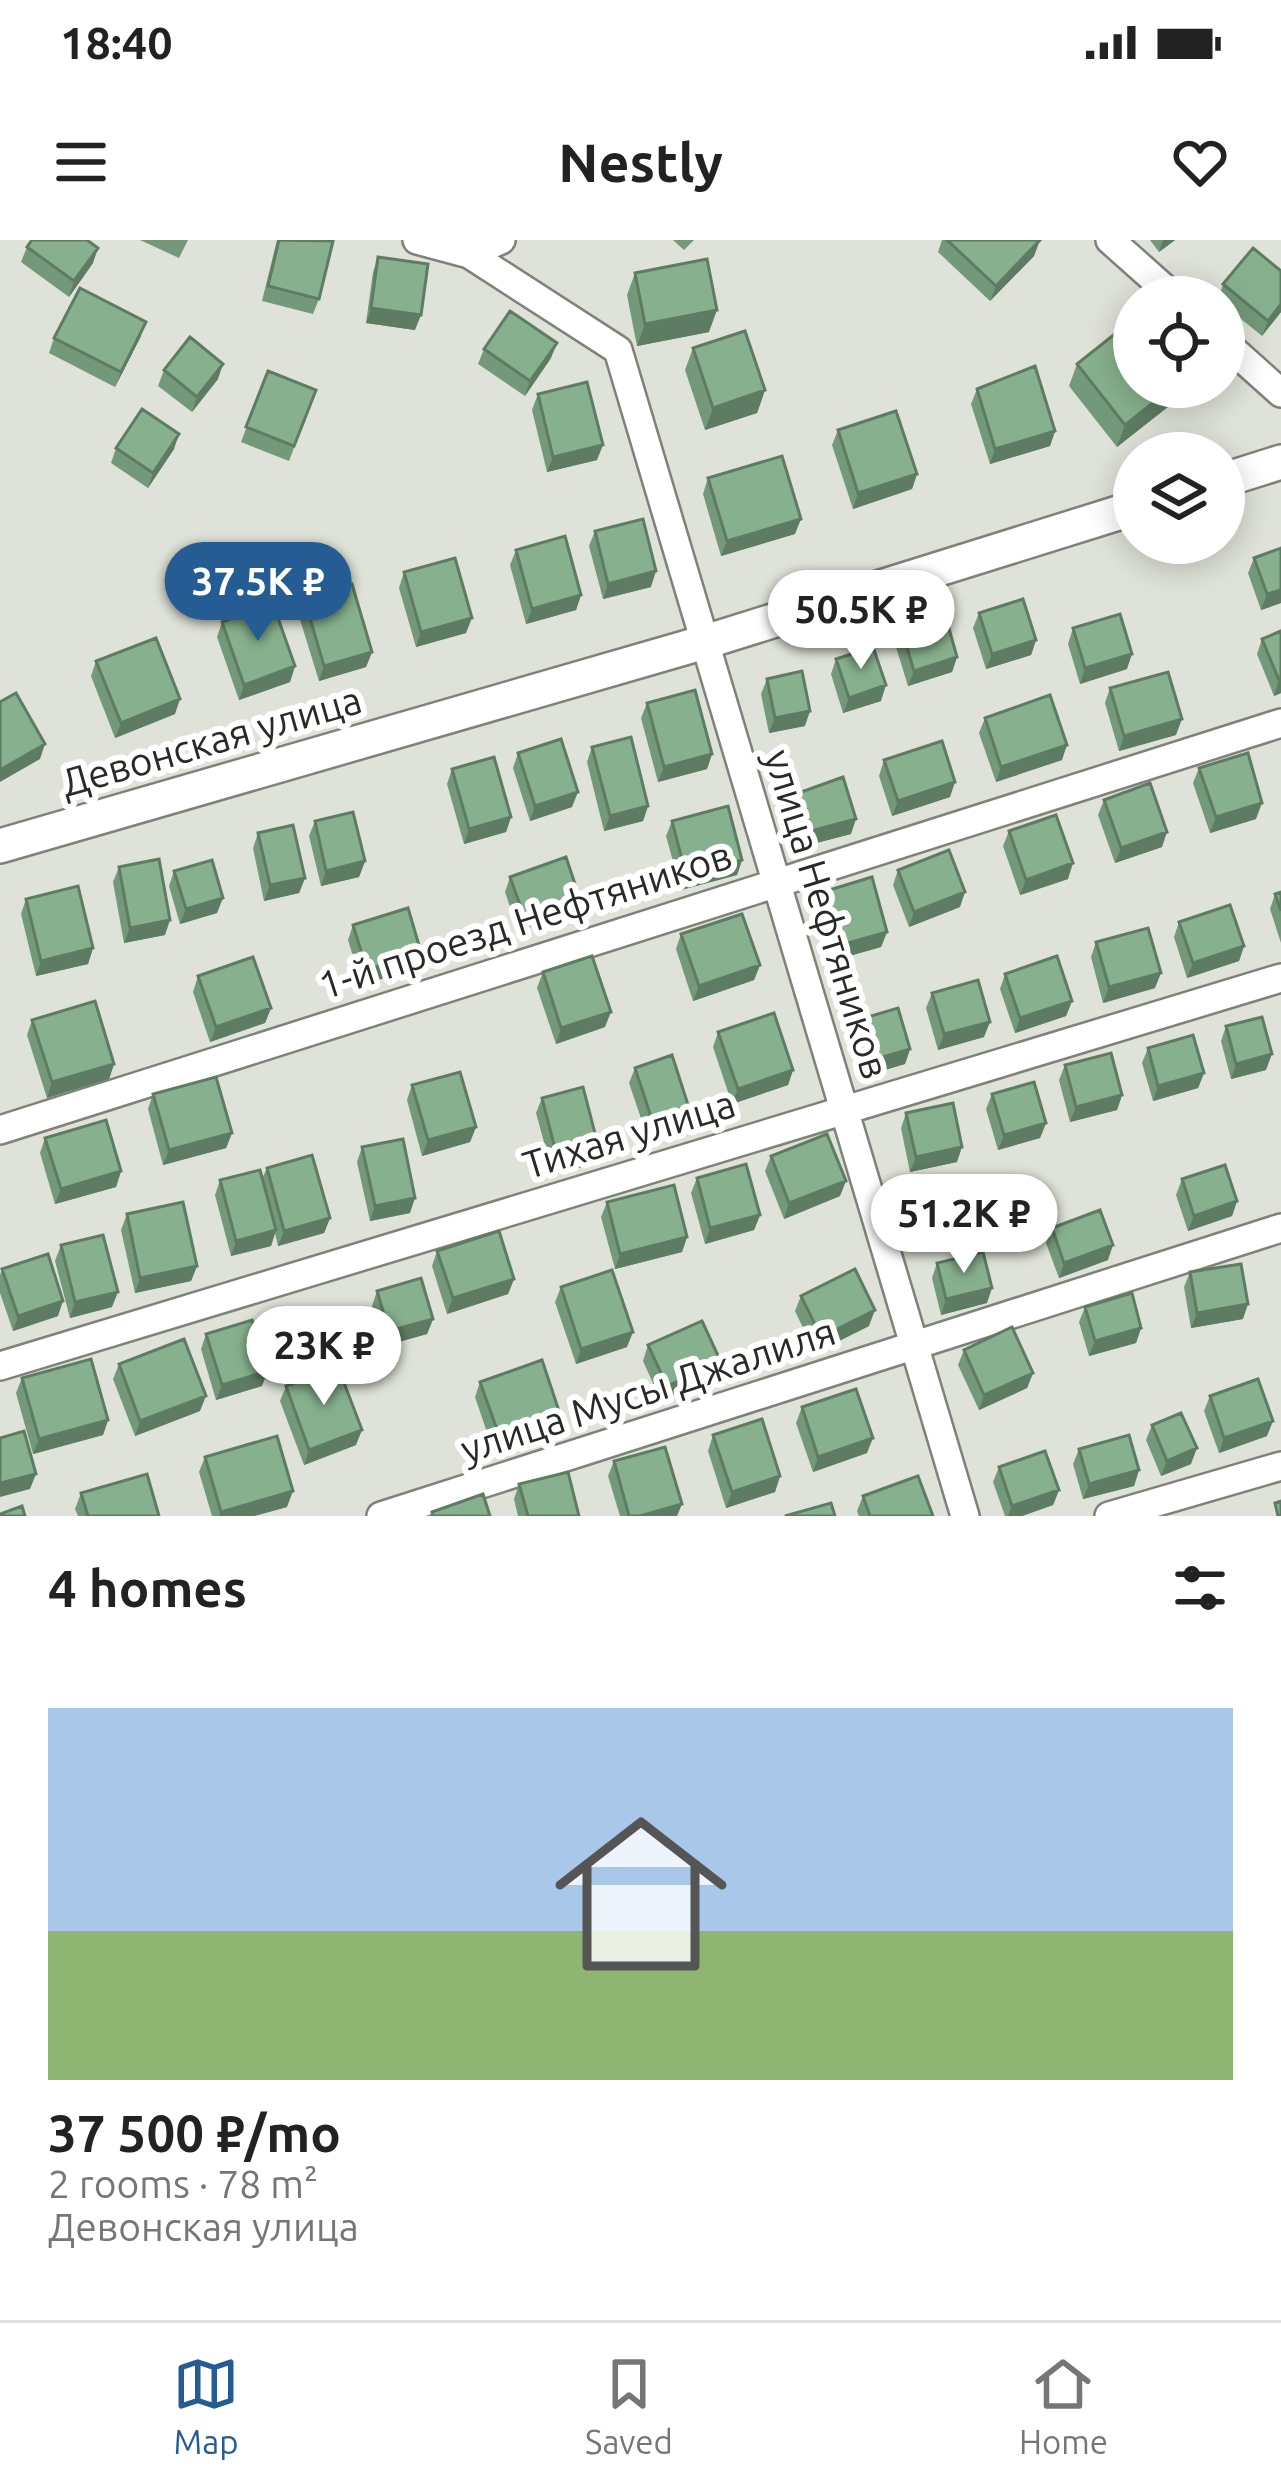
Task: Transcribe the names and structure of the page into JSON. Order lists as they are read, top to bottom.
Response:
{
  "streets": {
    "main road": ["Девонская улица"],
    "street": [
      "улица Нефтяников",
      "1-й проезд Нефтяников",
      "Тихая улица",
      "улица Мусы Джалиля"
    ]
  },
  "crossings": [
    ["Девонская улица", "улица Нефтяников"],
    ["улица Нефтяников", "1-й проезд Нефтяников"],
    ["улица Нефтяников", "Тихая улица"],
    ["улица Нефтяников", "улица Мусы Джалиля"]
  ],
  "page": {
    "status": "18:40",
    "header": "Nestly",
    "price": [
      "37.5K ₽",
      "50.5K ₽",
      "51.2K ₽",
      "23K ₽"
    ],
    "heading": "4 homes",
    "list": [
      {
        "name": "37 500 ₽/mo",
        "note": "2 rooms · 78 m² · Девонская улица"
      }
    ],
    "tabs": ["Map", "Saved", "Home"]
  }
}
